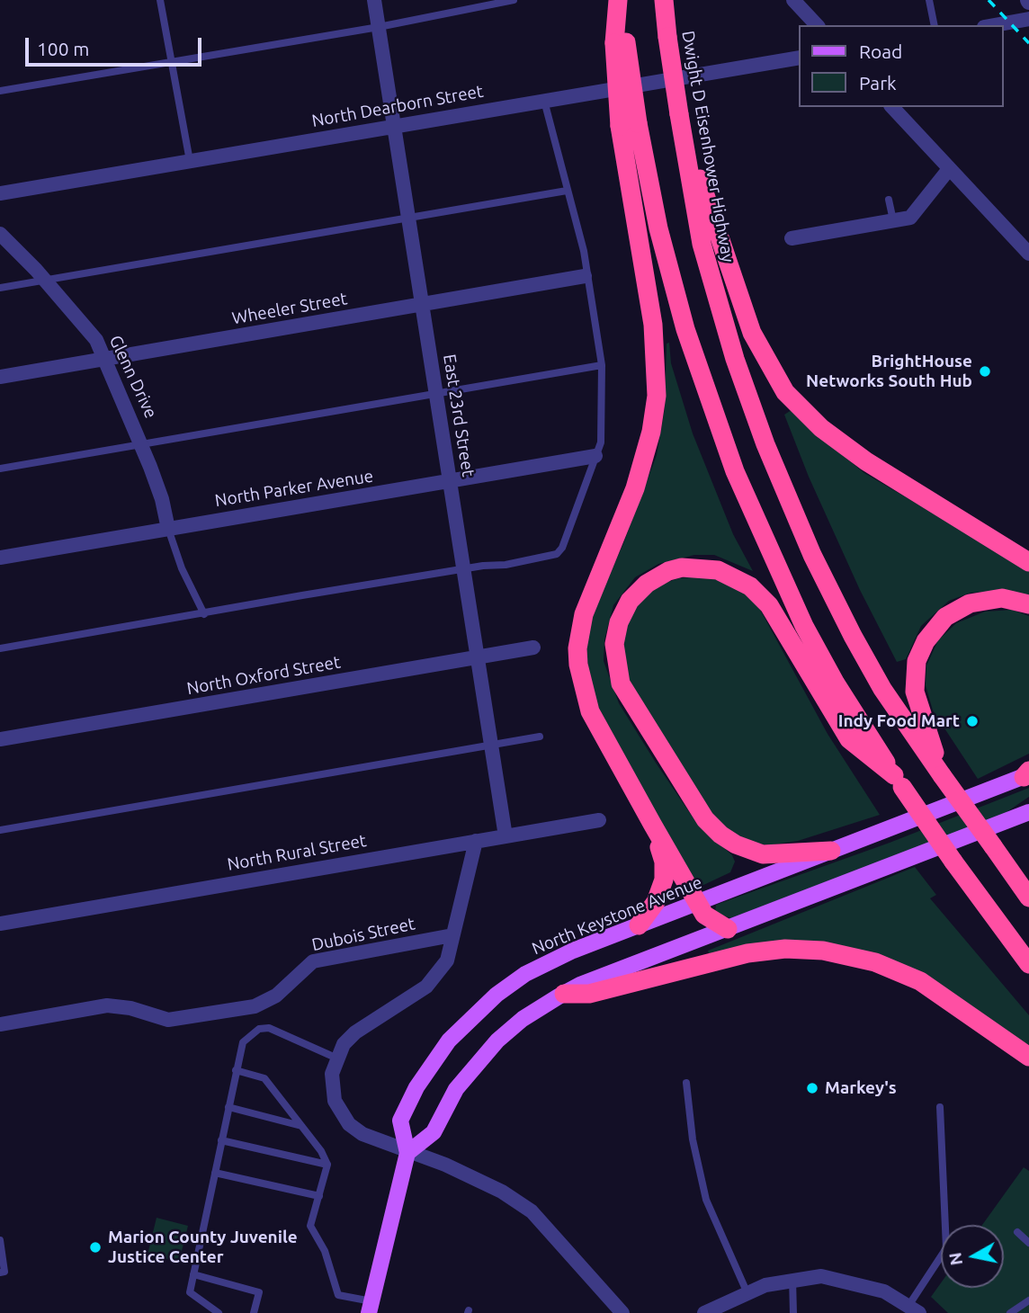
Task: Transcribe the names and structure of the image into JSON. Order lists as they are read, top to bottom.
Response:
{
  "streets": {
    "highway": ["Dwight D Eisenhower Highway"],
    "main road": ["North Keystone Avenue"],
    "street": [
      "North Dearborn Street",
      "Wheeler Street",
      "Glenn Drive",
      "East 23rd Street",
      "North Parker Avenue",
      "North Oxford Street",
      "North Rural Street",
      "Dubois Street"
    ]
  },
  "crossings": [
    ["North Dearborn Street", "East 23rd Street"],
    ["Wheeler Street", "Glenn Drive"],
    ["Wheeler Street", "East 23rd Street"],
    ["Glenn Drive", "North Parker Avenue"],
    ["East 23rd Street", "North Parker Avenue"],
    ["East 23rd Street", "North Oxford Street"],
    ["East 23rd Street", "North Rural Street"]
  ],
  "places": [
    "BrightHouse Networks South Hub",
    "Indy Food Mart",
    "Markey's",
    "Marion County Juvenile Justice Center"
  ],
  "legend": ["Road", "Park"],
  "scale_bar": "100 m",
  "north": "left"
}
